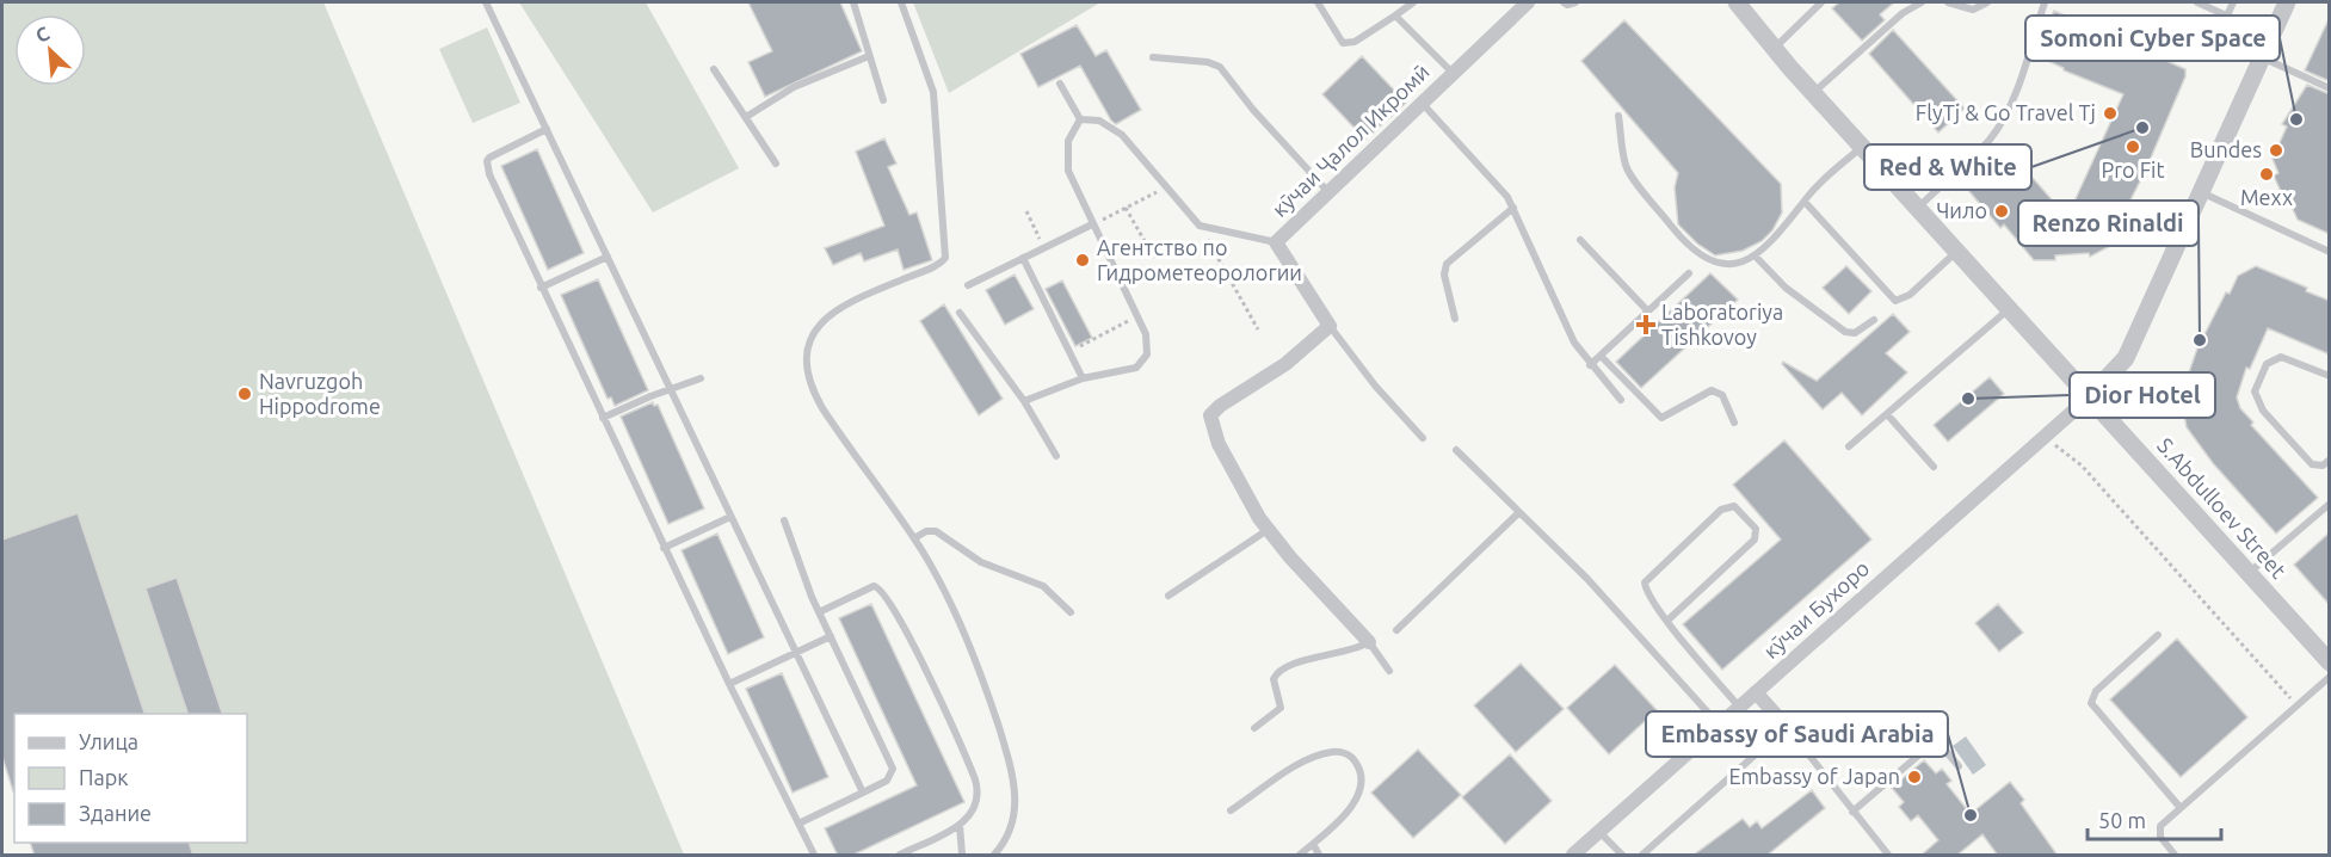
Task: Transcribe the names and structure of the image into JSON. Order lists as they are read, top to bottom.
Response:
{
  "streets": {
    "street": ["кӯчаи Ҷалол Икромӣ", "S.Abdulloev Street", "кӯчаи Бухоро"]
  },
  "crossings": [
    ["S.Abdulloev Street", "кӯчаи Бухоро"]
  ],
  "places": {
    "other": [
      "FlyTj & Go Travel Tj",
      "Somoni Cyber Space",
      "Red & White",
      "Pro Fit",
      "Bundes",
      "Mexx",
      "Чило",
      "Агентство по Гидрометеорологии",
      "Renzo Rinaldi",
      "Navruzgoh Hippodrome",
      "Dior Hotel",
      "Embassy of Japan",
      "Embassy of Saudi Arabia"
    ],
    "health": ["Laboratoriya Tishkovoy"]
  },
  "legend": ["Улица", "Парк", "Здание"],
  "scale_bar": "50 m",
  "north": "top left"
}
